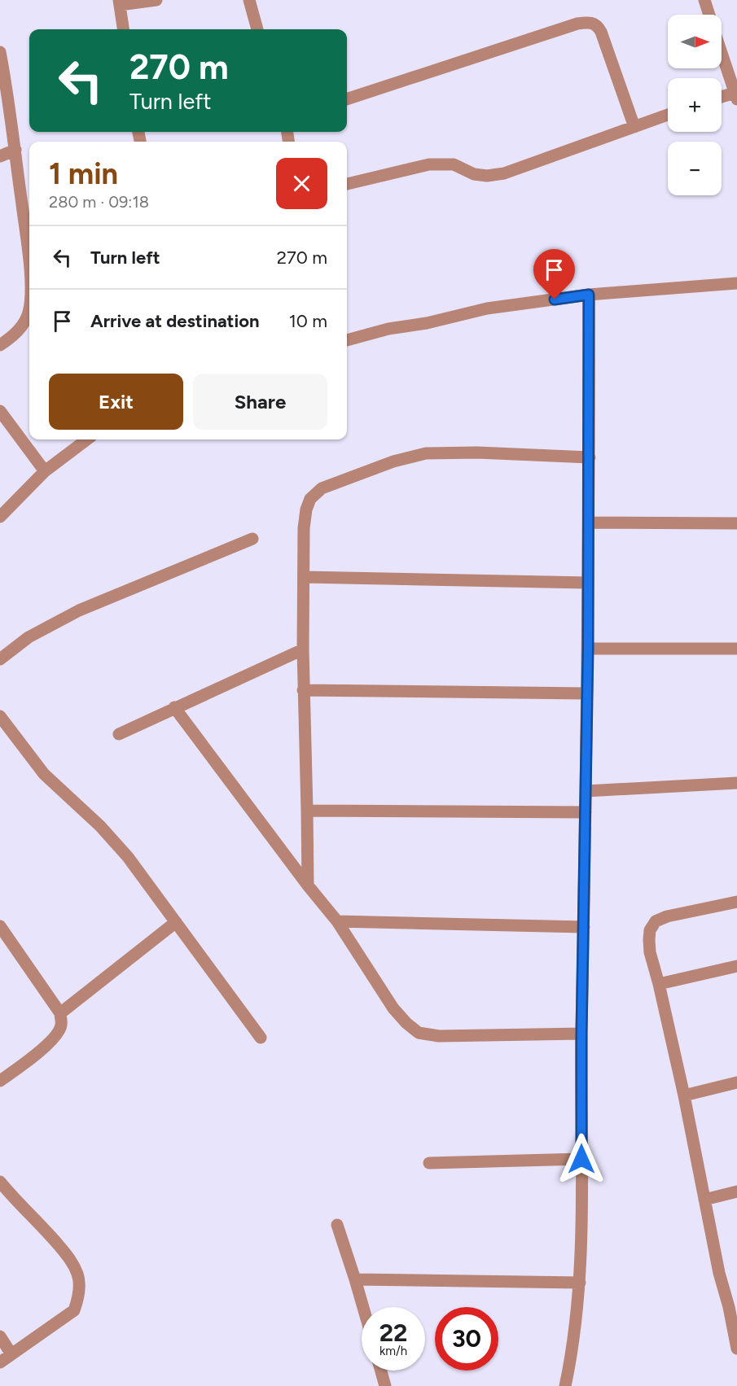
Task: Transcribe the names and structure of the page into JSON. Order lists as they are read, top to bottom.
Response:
{
  "north": "right",
  "page": {
    "map_buttons": ["+", "−"],
    "turn": ["270 m", "Turn left"],
    "heading": ["1 min", "280 m · 09:18"],
    "list": [
      {
        "name": "Turn left",
        "value": "270 m"
      },
      {
        "name": "Arrive at destination",
        "value": "10 m"
      }
    ],
    "buttons": ["Exit", "Share"],
    "speed": "22 km/h",
    "limit": "30"
  }
}
